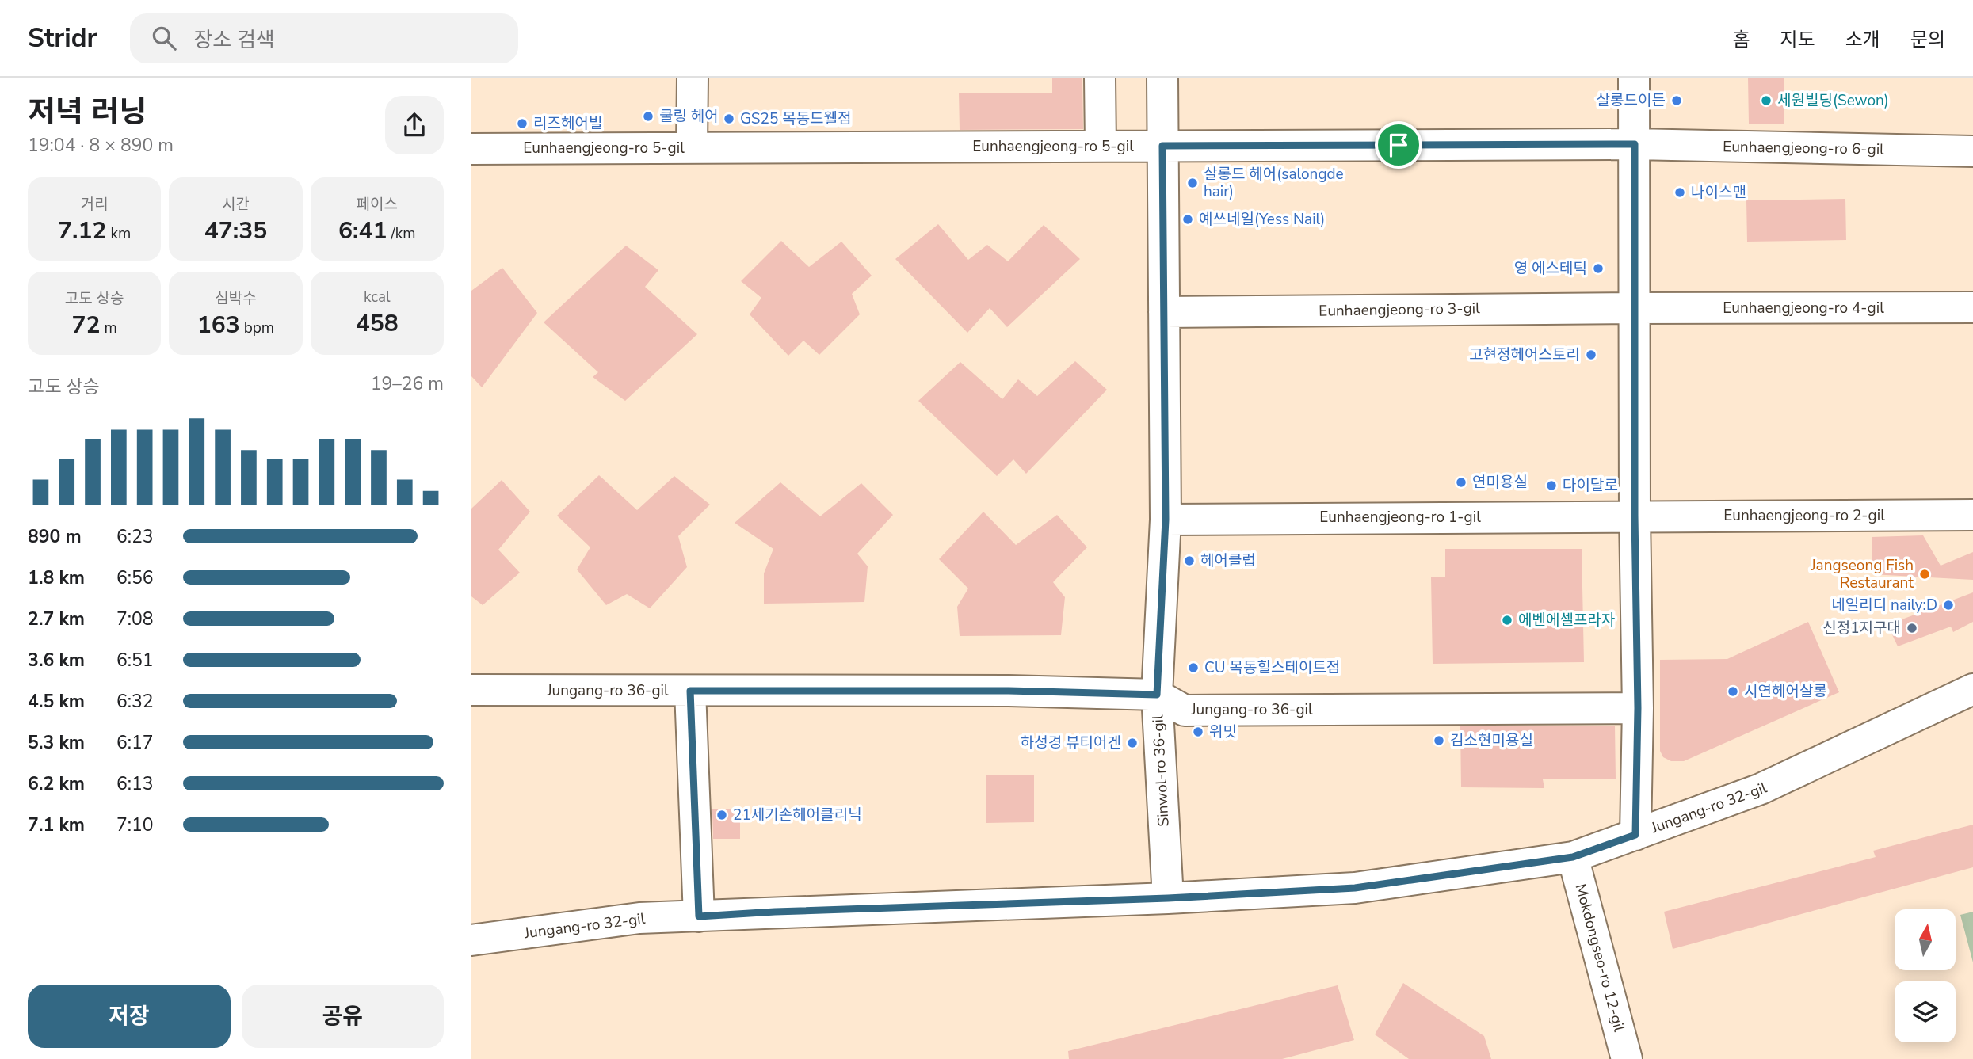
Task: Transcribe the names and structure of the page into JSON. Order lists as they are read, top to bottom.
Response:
{
  "streets": {
    "street": [
      "Eunhaengjeong-ro 5-gil",
      "Eunhaengjeong-ro 6-gil",
      "Eunhaengjeong-ro 4-gil",
      "Eunhaengjeong-ro 3-gil",
      "Eunhaengjeong-ro 2-gil",
      "Eunhaengjeong-ro 1-gil",
      "Jungang-ro 36-gil",
      "Sinwol-ro 36-gil",
      "Jungang-ro 32-gil",
      "Mokdongseo-ro 12-gil"
    ]
  },
  "crossings": [
    ["Eunhaengjeong-ro 5-gil", "Eunhaengjeong-ro 6-gil"],
    ["Eunhaengjeong-ro 5-gil", "Sinwol-ro 36-gil"],
    ["Eunhaengjeong-ro 4-gil", "Eunhaengjeong-ro 3-gil"],
    ["Eunhaengjeong-ro 3-gil", "Sinwol-ro 36-gil"],
    ["Eunhaengjeong-ro 2-gil", "Eunhaengjeong-ro 1-gil"],
    ["Eunhaengjeong-ro 1-gil", "Sinwol-ro 36-gil"],
    ["Jungang-ro 36-gil", "Sinwol-ro 36-gil"],
    ["Sinwol-ro 36-gil", "Jungang-ro 32-gil"],
    ["Jungang-ro 32-gil", "Mokdongseo-ro 12-gil"]
  ],
  "places": [
    "살롱드이든",
    "세원빌딩(Sewon)",
    "쿨링 헤어",
    "GS25 목동드웰점",
    "리즈헤어빌",
    "살롱드 헤어(salongde hair)",
    "나이스맨",
    "예쓰네일(Yess Nail)",
    "영 에스테틱",
    "고현정헤어스토리",
    "연미용실",
    "다이달로",
    "헤어클럽",
    "Jangseong Fish Restaurant",
    "네일리디 naily:D",
    "에벤에셀프라자",
    "신정1지구대",
    "CU 목동힐스테이트점",
    "시연헤어살롱",
    "위밋",
    "김소현미용실",
    "하성경 뷰티어겐",
    "21세기손헤어클리닉"
  ],
  "north": "top",
  "page": {
    "header": "Stridr",
    "search": "장소 검색",
    "nav": [
      "홈",
      "지도",
      "소개",
      "문의"
    ],
    "heading": ["저녁 러닝", "19:04 · 8 × 890 m"],
    "stats": [
      ["거리", "7.12 km"],
      ["시간", "47:35"],
      ["페이스", "6:41 /km"],
      ["고도 상승", "72 m"],
      ["심박수", "163 bpm"],
      ["kcal", "458"]
    ],
    "chart": ["고도 상승", "19–26 m"],
    "list": [
      {
        "name": "890 m",
        "note": "6:23"
      },
      {
        "name": "1.8 km",
        "note": "6:56"
      },
      {
        "name": "2.7 km",
        "note": "7:08"
      },
      {
        "name": "3.6 km",
        "note": "6:51"
      },
      {
        "name": "4.5 km",
        "note": "6:32"
      },
      {
        "name": "5.3 km",
        "note": "6:17"
      },
      {
        "name": "6.2 km",
        "note": "6:13"
      },
      {
        "name": "7.1 km",
        "note": "7:10"
      }
    ],
    "buttons": ["저장", "공유"]
  }
}
